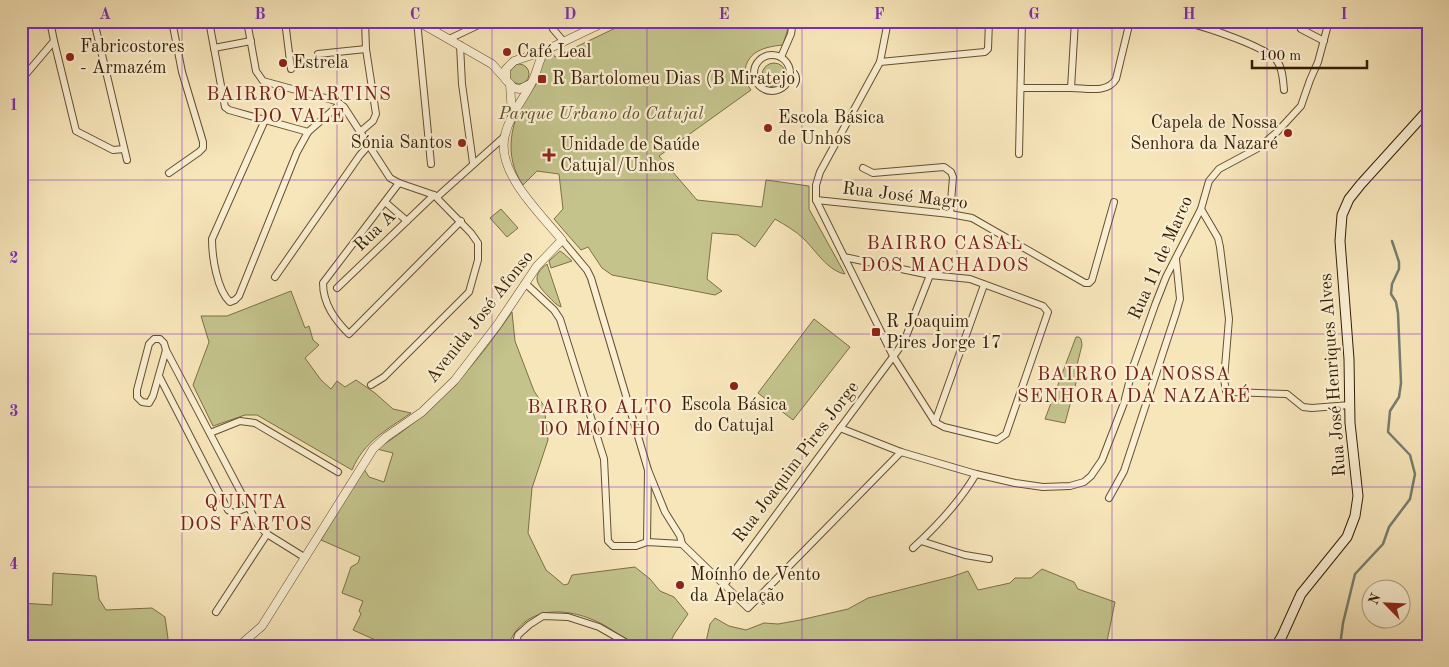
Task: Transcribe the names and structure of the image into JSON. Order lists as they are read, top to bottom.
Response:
{
  "streets": {
    "main road": ["Rua José Henriques Alves"],
    "street": [
      "Rua José Magro",
      "Rua A",
      "Rua 11 de Marco",
      "Avenida José Afonso",
      "Rua Joaquim Pires Jorge"
    ]
  },
  "crossings": [
    ["Rua 11 de Marco", "Rua Joaquim Pires Jorge"]
  ],
  "districts": [
    "BAIRRO MARTINS DO VALE",
    "BAIRRO CASAL DOS MACHADOS",
    "BAIRRO DA NOSSA SENHORA DA NAZARÉ",
    "BAIRRO ALTO DO MOÍNHO",
    "QUINTA DOS FARTOS"
  ],
  "parks": ["Parque Urbano do Catujal"],
  "places": {
    "other": [
      "Café Leal",
      "Fabricostores - Armazém",
      "Estrela",
      "Escola Básica de Unhos",
      "Capela de Nossa Senhora da Nazaré",
      "Sónia Santos",
      "Escola Básica do Catujal",
      "Moínho de Vento da Apelação"
    ],
    "transit": ["R Bartolomeu Dias (B Miratejo)", "R Joaquim Pires Jorge 17"],
    "health": ["Unidade de Saúde Catujal/Unhos"]
  },
  "scale_bar": "100 m",
  "north": "top left",
  "grid": {
    "columns": [
      "A",
      "B",
      "C",
      "D",
      "E",
      "F",
      "G",
      "H",
      "I"
    ],
    "rows": [
      "1",
      "2",
      "3",
      "4"
    ]
  }
}
